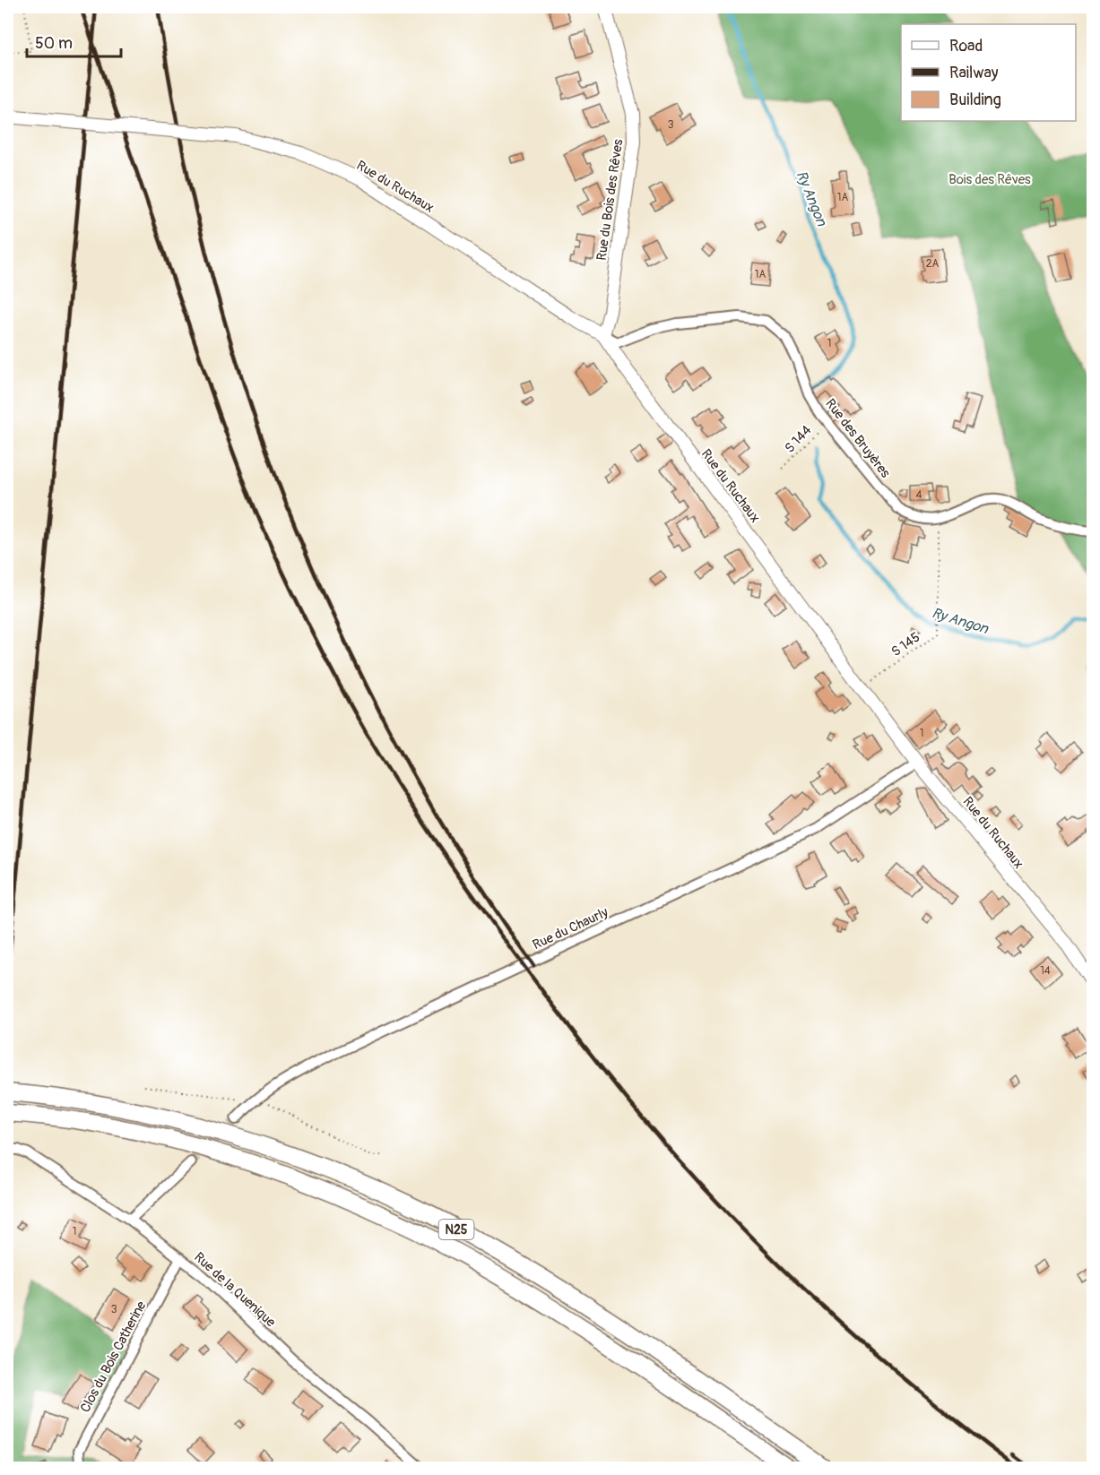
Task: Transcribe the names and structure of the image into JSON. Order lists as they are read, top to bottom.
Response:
{
  "streets": {
    "highway": ["N25"],
    "street": [
      "Rue du Ruchaux",
      "Rue du Bois des Rêves",
      "Rue des Bruyères",
      "Rue du Chaurly",
      "Rue de la Quenique",
      "Clos du Bois Catherine"
    ],
    "path": ["S 144", "S 145"]
  },
  "crossings": [
    ["Rue du Ruchaux", "Rue du Bois des Rêves"],
    ["Rue du Ruchaux", "Rue des Bruyères"],
    ["Rue du Ruchaux", "Rue du Chaurly"],
    ["Rue du Bois des Rêves", "Rue des Bruyères"],
    ["Rue des Bruyères", "S 144"],
    ["Rue des Bruyères", "S 145"],
    ["Rue de la Quenique", "Clos du Bois Catherine"]
  ],
  "water": ["Ry Angon"],
  "parks": ["Bois des Rêves"],
  "house_numbers": [
    "3",
    "1A",
    "2A",
    "1A",
    "1",
    "4",
    "1",
    "14",
    "1",
    "3"
  ],
  "legend": ["Road", "Railway", "Building"],
  "scale_bar": "50 m"
}
